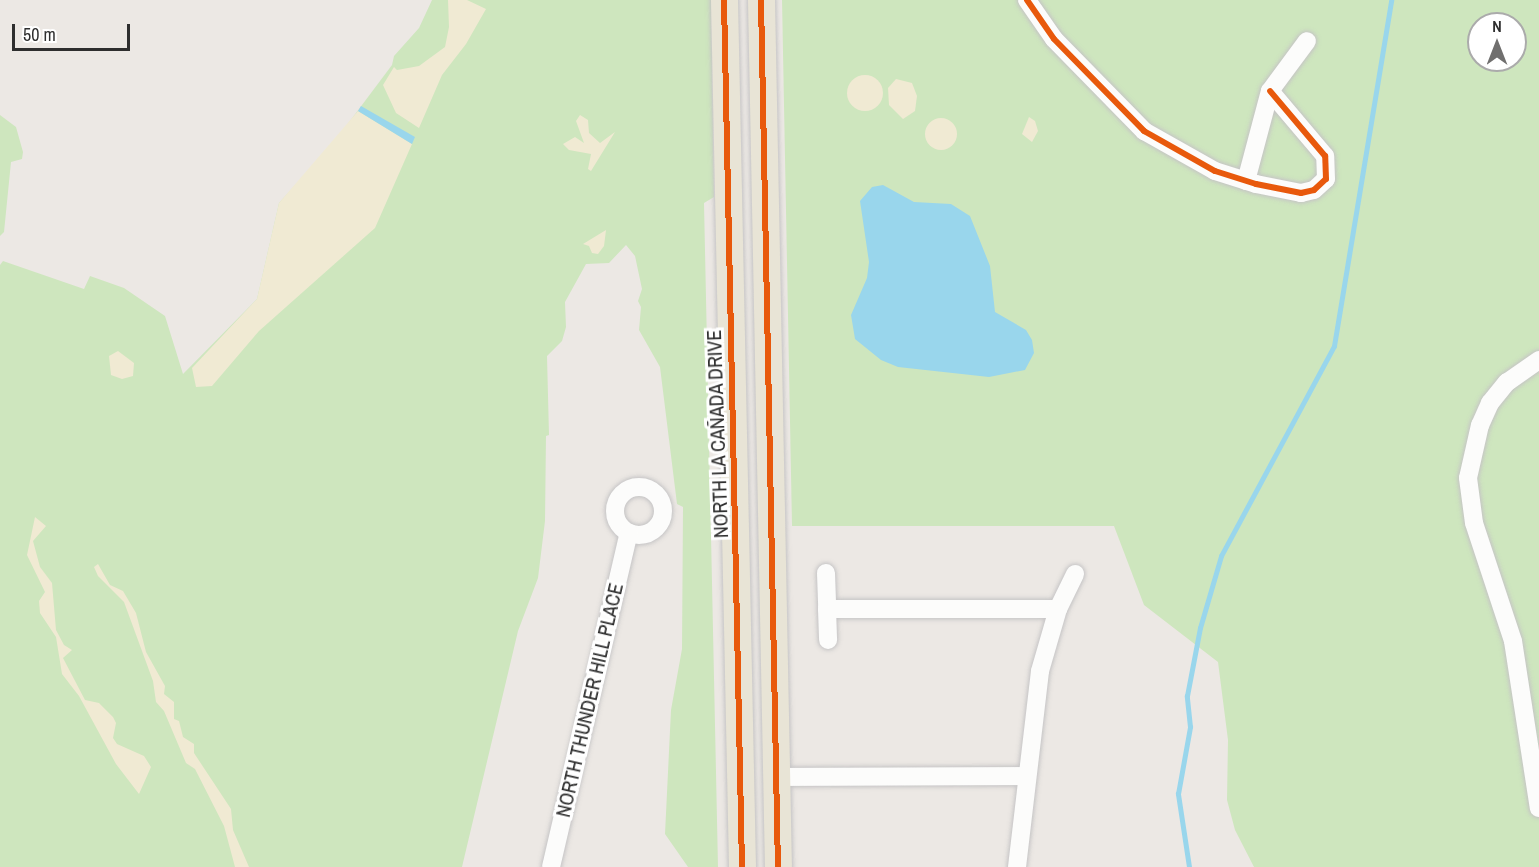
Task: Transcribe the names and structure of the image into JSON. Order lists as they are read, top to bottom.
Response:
{
  "streets": {
    "main road": ["NORTH LA CAÑADA DRIVE"],
    "street": ["NORTH THUNDER HILL PLACE"]
  },
  "scale_bar": "50 m",
  "north": "top"
}
